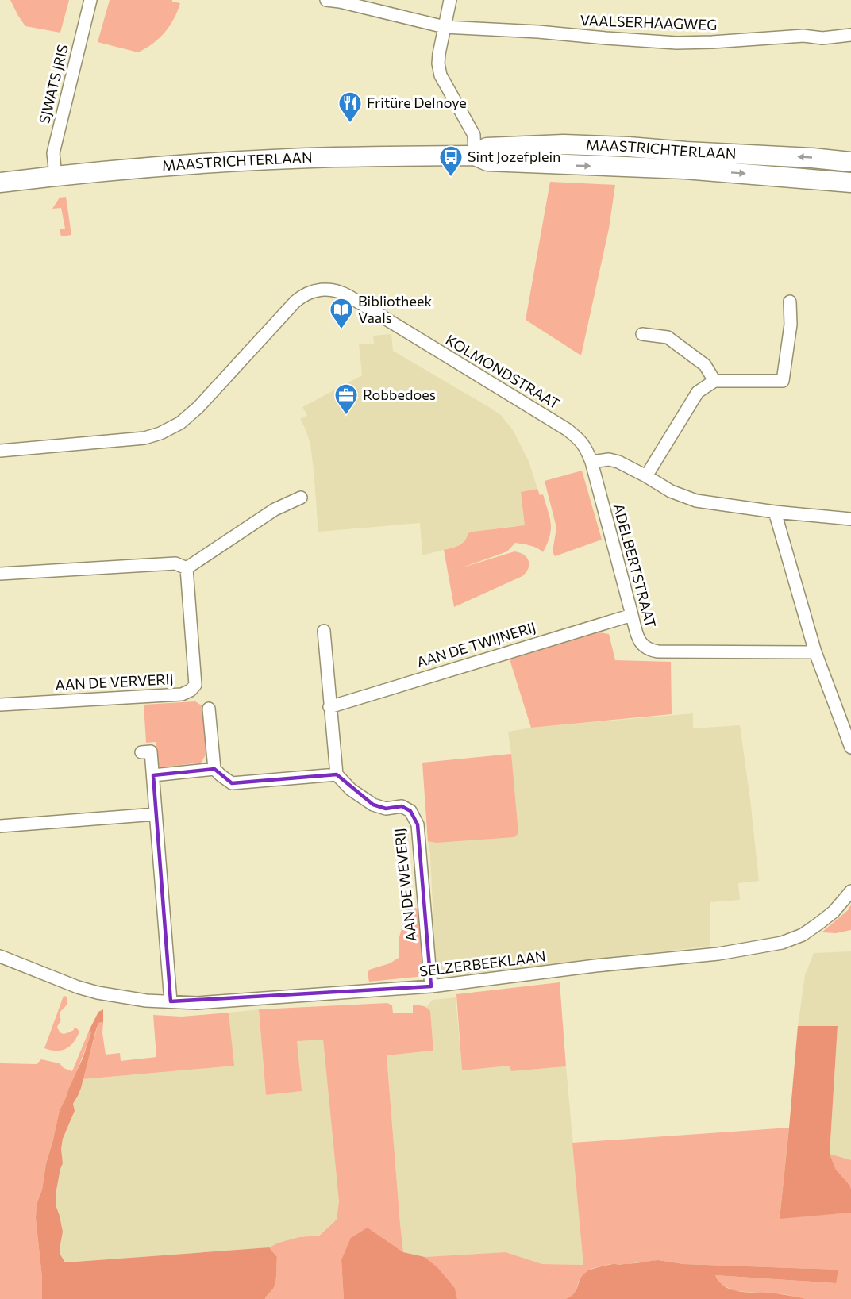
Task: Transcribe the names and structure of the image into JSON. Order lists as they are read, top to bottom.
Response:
{
  "streets": {
    "main road": ["MAASTRICHTERLAAN"],
    "street": [
      "VAALSERHAAGWEG",
      "SJWATS JRIS",
      "KOLMONDSTRAAT",
      "ADELBERTSTRAAT",
      "AAN DE TWIJNERIJ",
      "AAN DE VERVERIJ",
      "AAN DE WEVERIJ",
      "SELZERBEEKLAAN"
    ]
  },
  "crossings": [
    ["SJWATS JRIS", "MAASTRICHTERLAAN"],
    ["KOLMONDSTRAAT", "ADELBERTSTRAAT"],
    ["ADELBERTSTRAAT", "AAN DE TWIJNERIJ"],
    ["AAN DE WEVERIJ", "SELZERBEEKLAAN"]
  ],
  "places": {
    "restaurant": ["Fritüre Delnoye"],
    "bus stop": ["Sint Jozefplein"],
    "library": ["Bibliotheek Vaals"],
    "office": ["Robbedoes"]
  }
}
